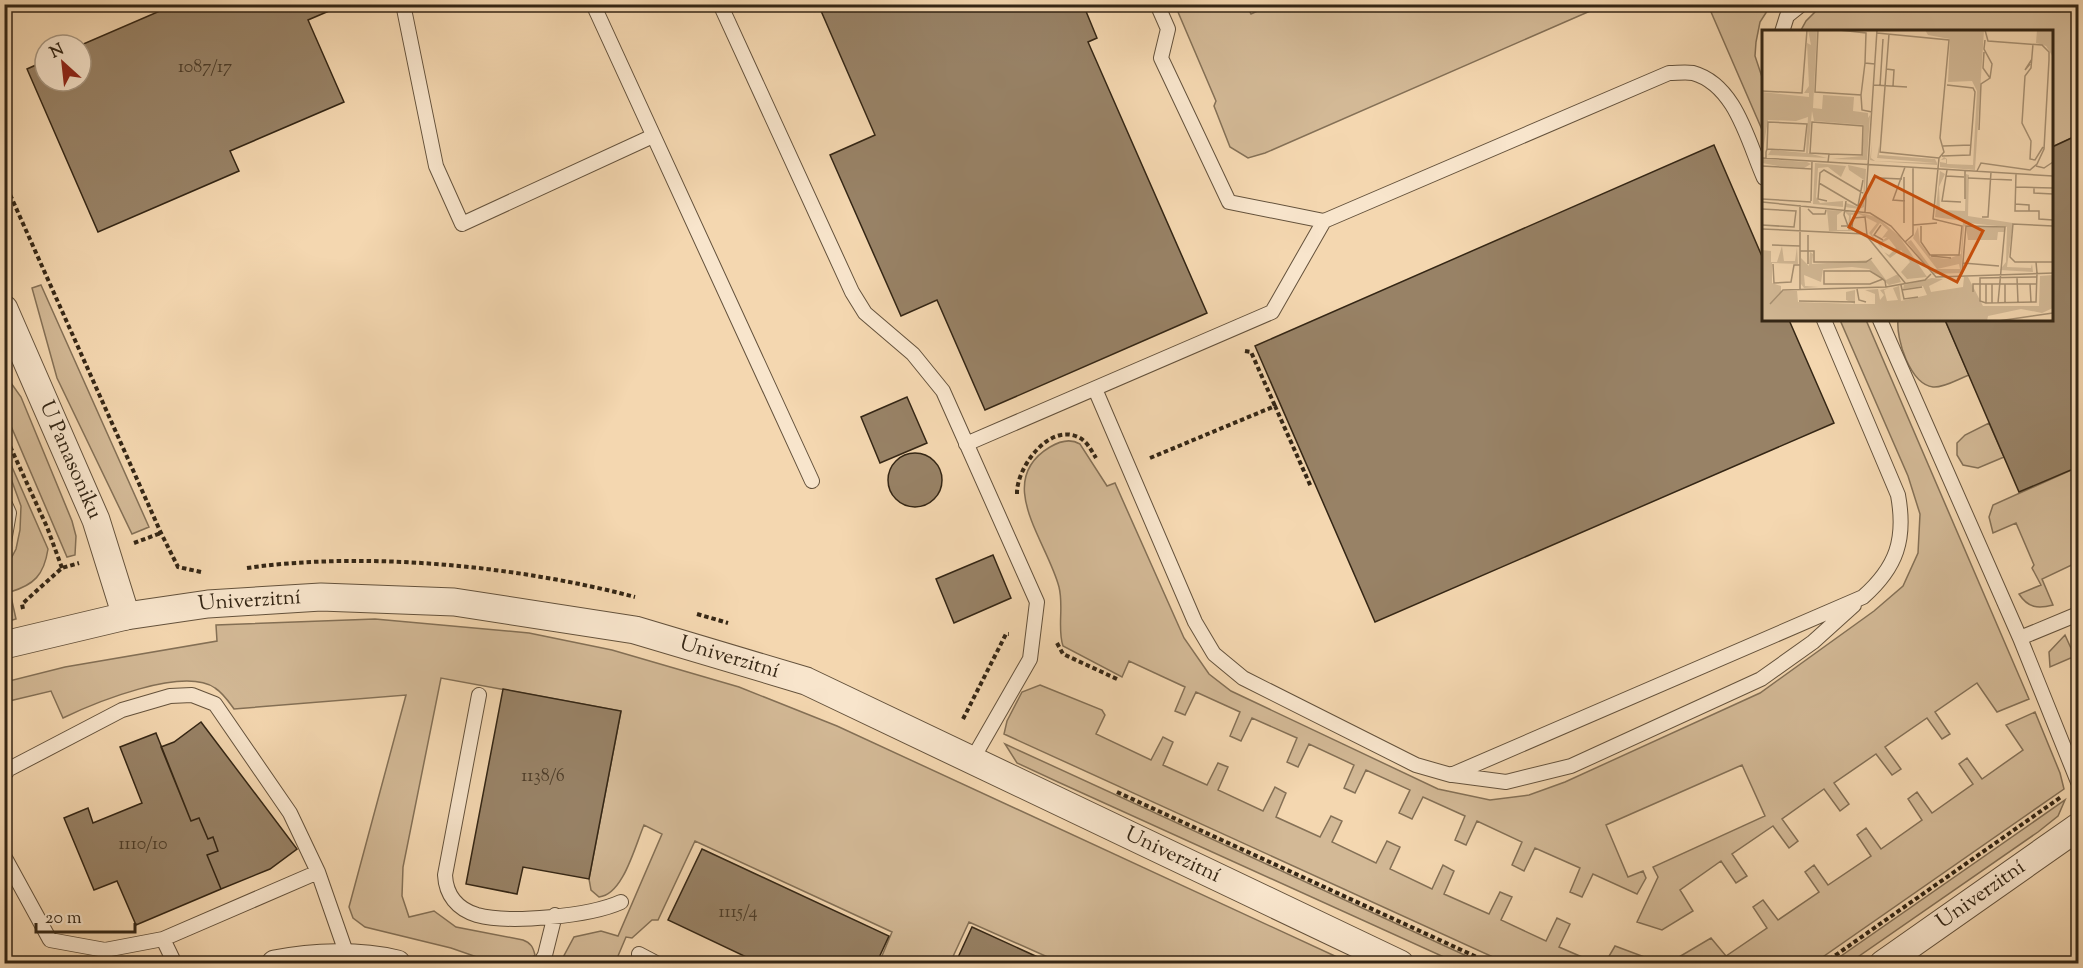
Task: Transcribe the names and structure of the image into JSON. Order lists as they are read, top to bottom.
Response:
{
  "streets": {
    "street": ["U Panasoniku", "Univerzitní"]
  },
  "crossings": [
    ["U Panasoniku", "Univerzitní"]
  ],
  "house_numbers": [
    "1087/17",
    "1138/6",
    "1110/10",
    "1115/4"
  ],
  "scale_bar": "20 m",
  "north": "top left"
}
